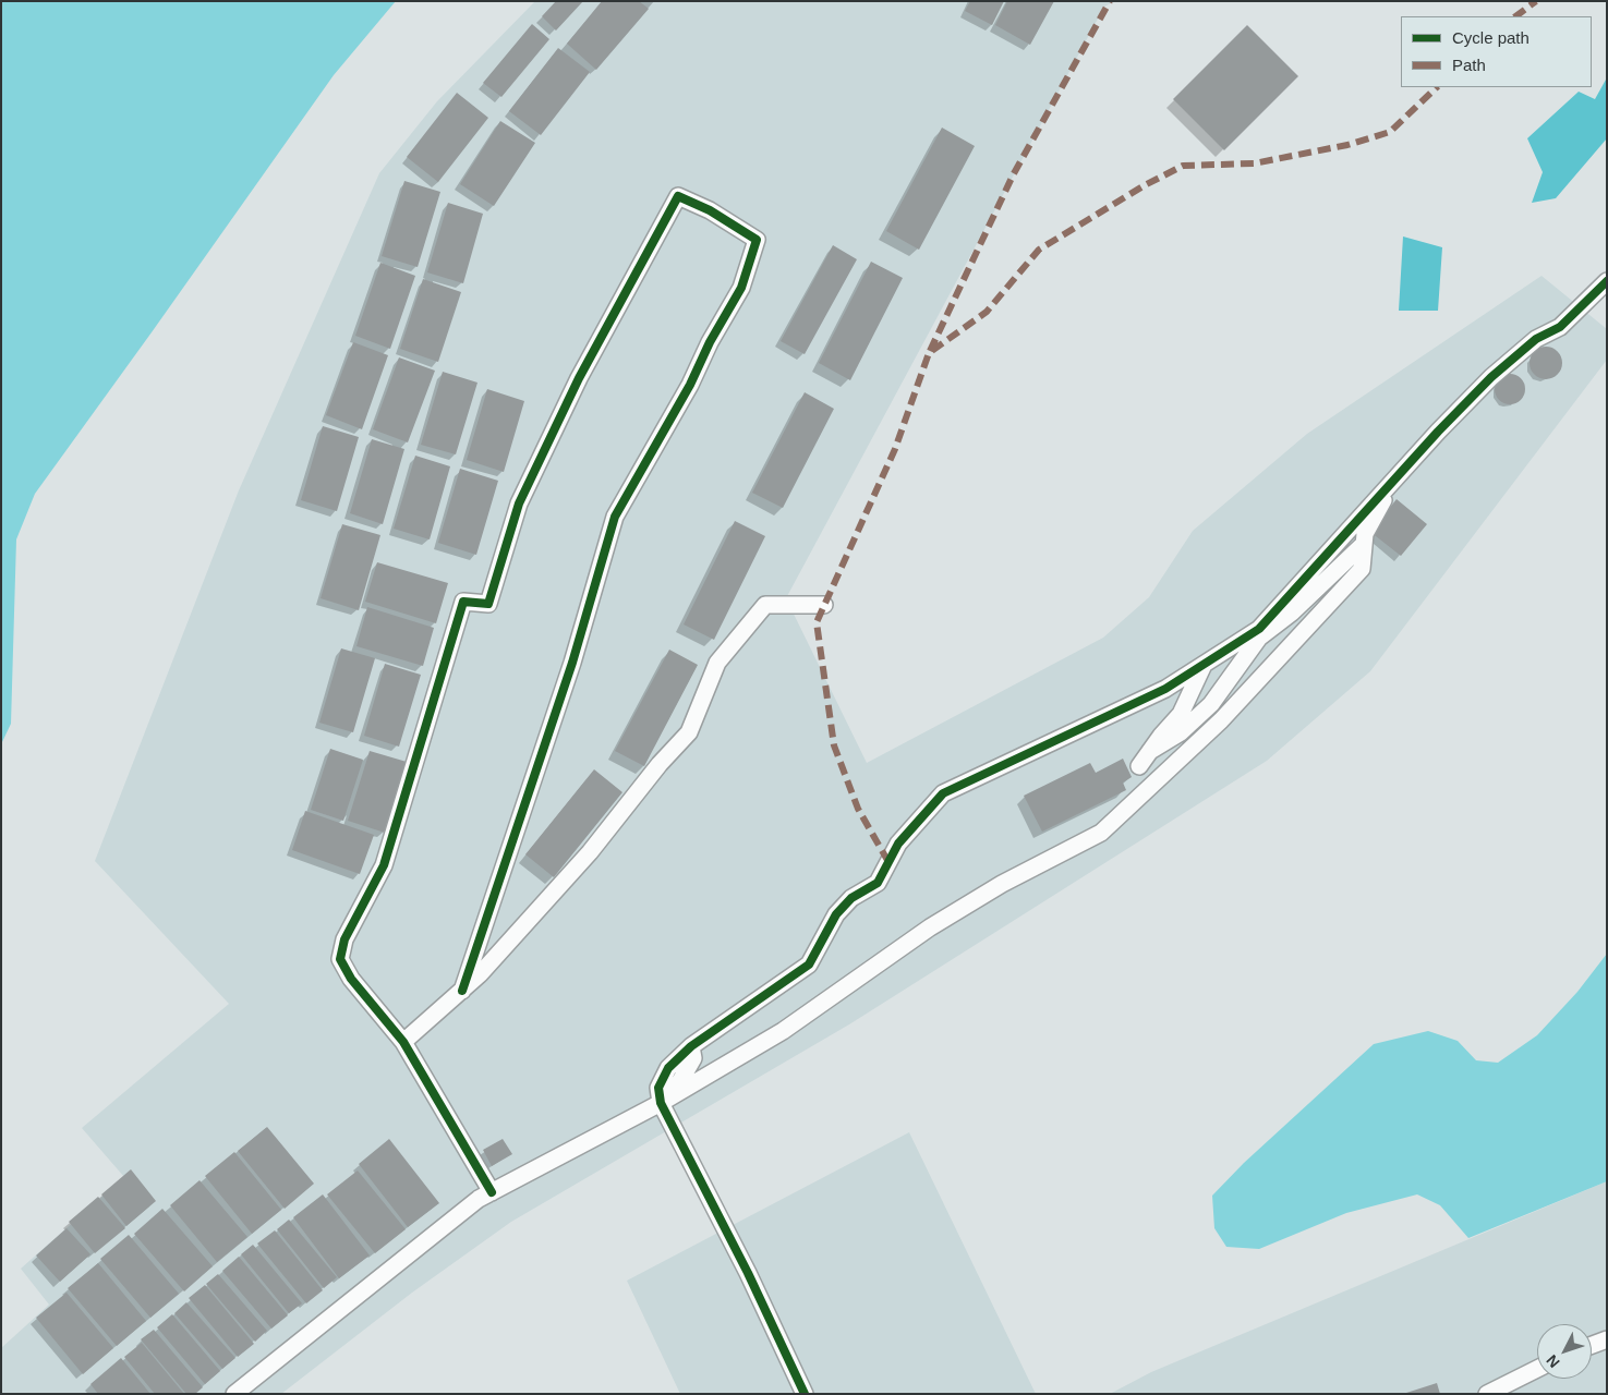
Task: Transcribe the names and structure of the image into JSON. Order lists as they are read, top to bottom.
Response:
{
  "legend": ["Cycle path", "Path"],
  "north": "bottom left"
}
